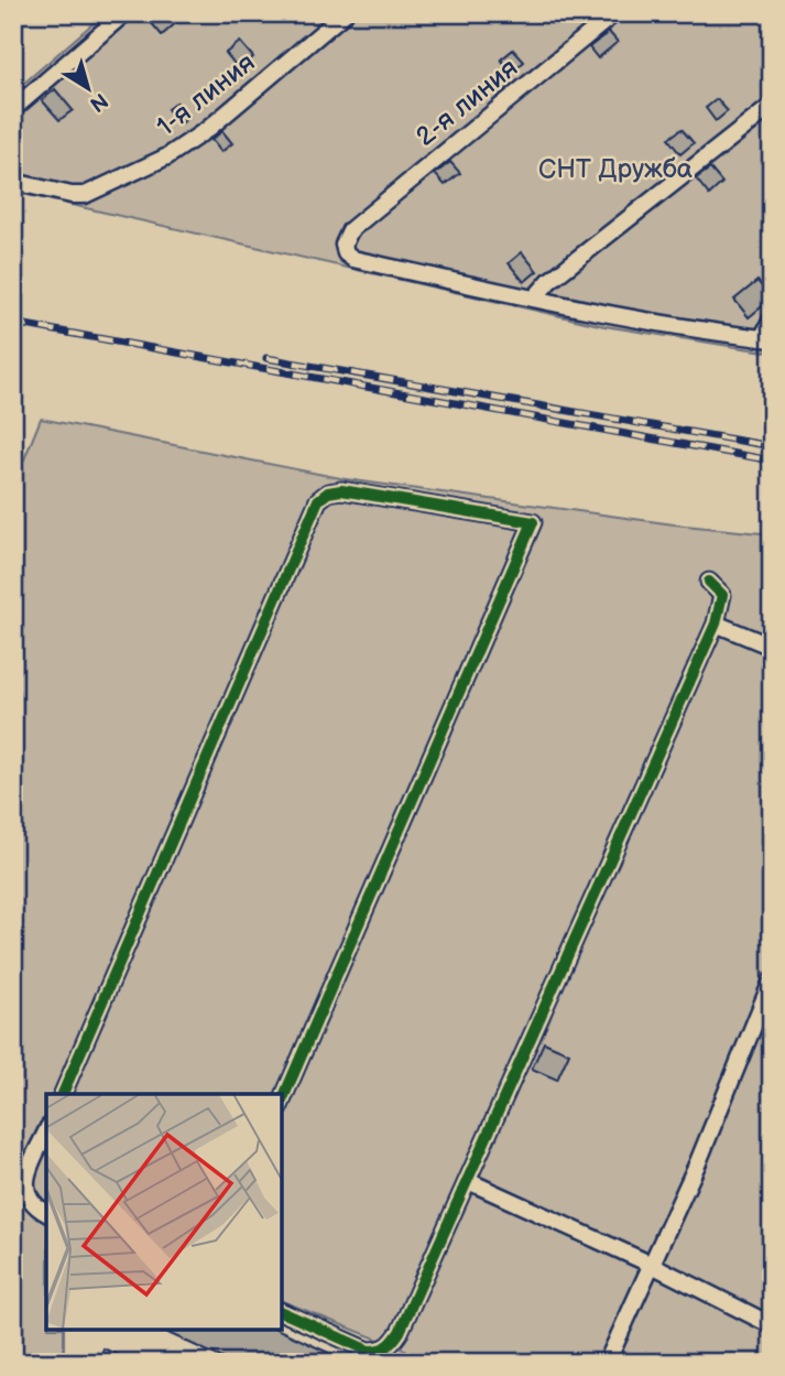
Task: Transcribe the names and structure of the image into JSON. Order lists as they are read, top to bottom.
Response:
{
  "streets": {
    "street": ["1-я линия", "2-я линия"]
  },
  "parks": ["СНТ Дружба"],
  "north": "bottom right"
}
